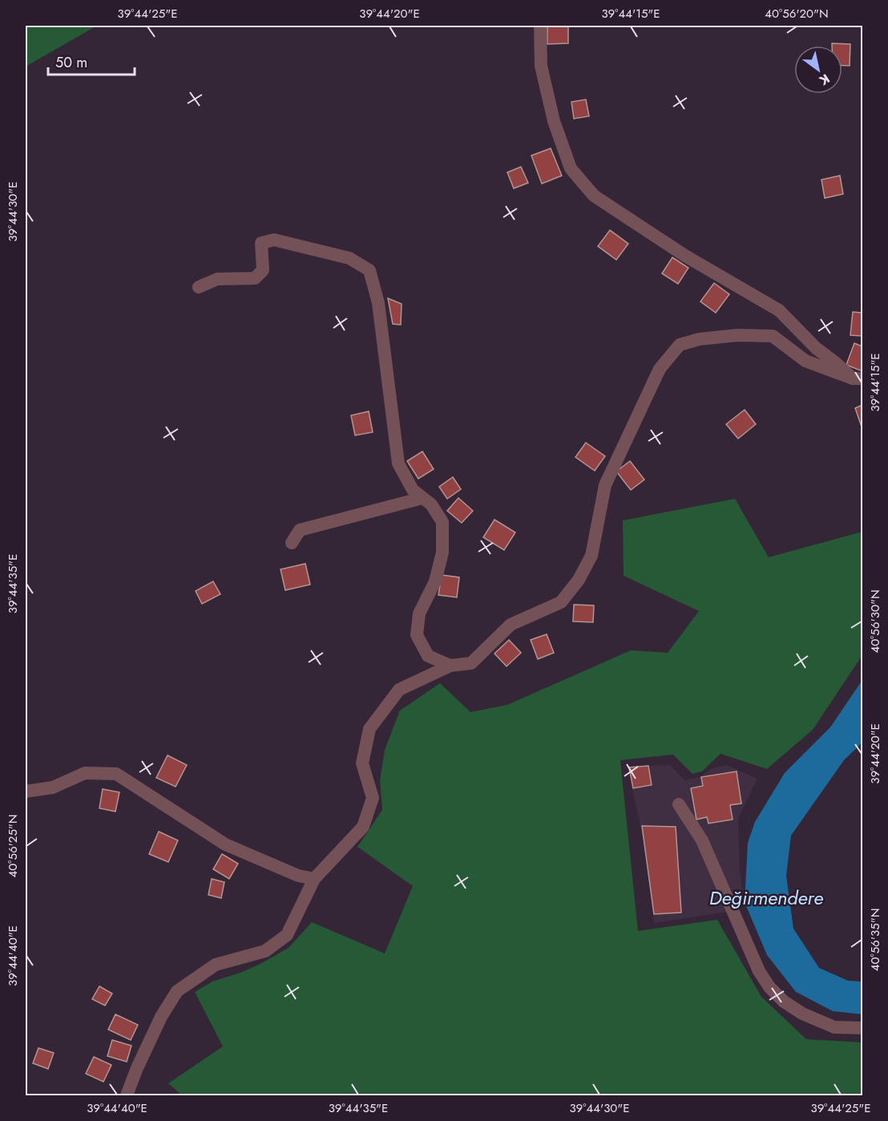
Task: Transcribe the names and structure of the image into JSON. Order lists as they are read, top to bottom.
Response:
{
  "water": ["Değirmendere"],
  "scale_bar": "50 m",
  "north": "bottom right",
  "coordinates": [
    "39°44'25\"E",
    "39°44'20\"E",
    "39°44'15\"E",
    "40°56'20\"N",
    "39°44'30\"E",
    "39°44'35\"E",
    "40°56'30\"N",
    "40°56'25\"N",
    "40°56'35\"N",
    "39°44'40\"E"
  ]
}
